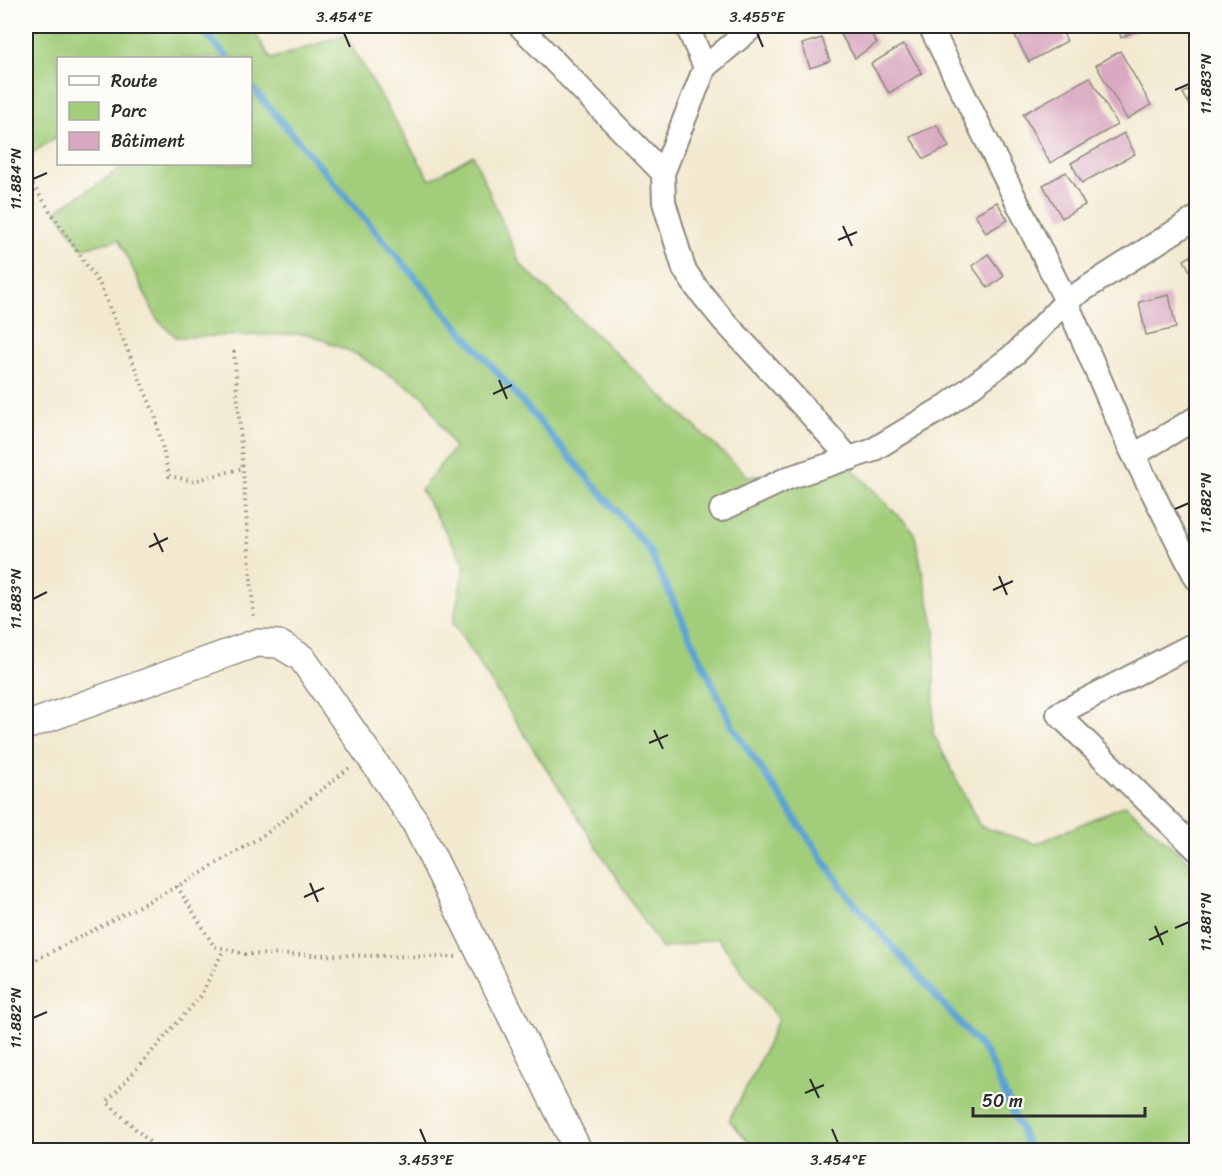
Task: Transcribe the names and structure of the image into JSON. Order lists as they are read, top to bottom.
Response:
{
  "legend": ["Route", "Parc", "Bâtiment"],
  "scale_bar": "50 m",
  "coordinates": [
    "3.454°E",
    "3.455°E",
    "11.883°N",
    "11.884°N",
    "11.882°N",
    "11.881°N",
    "3.453°E"
  ]
}
